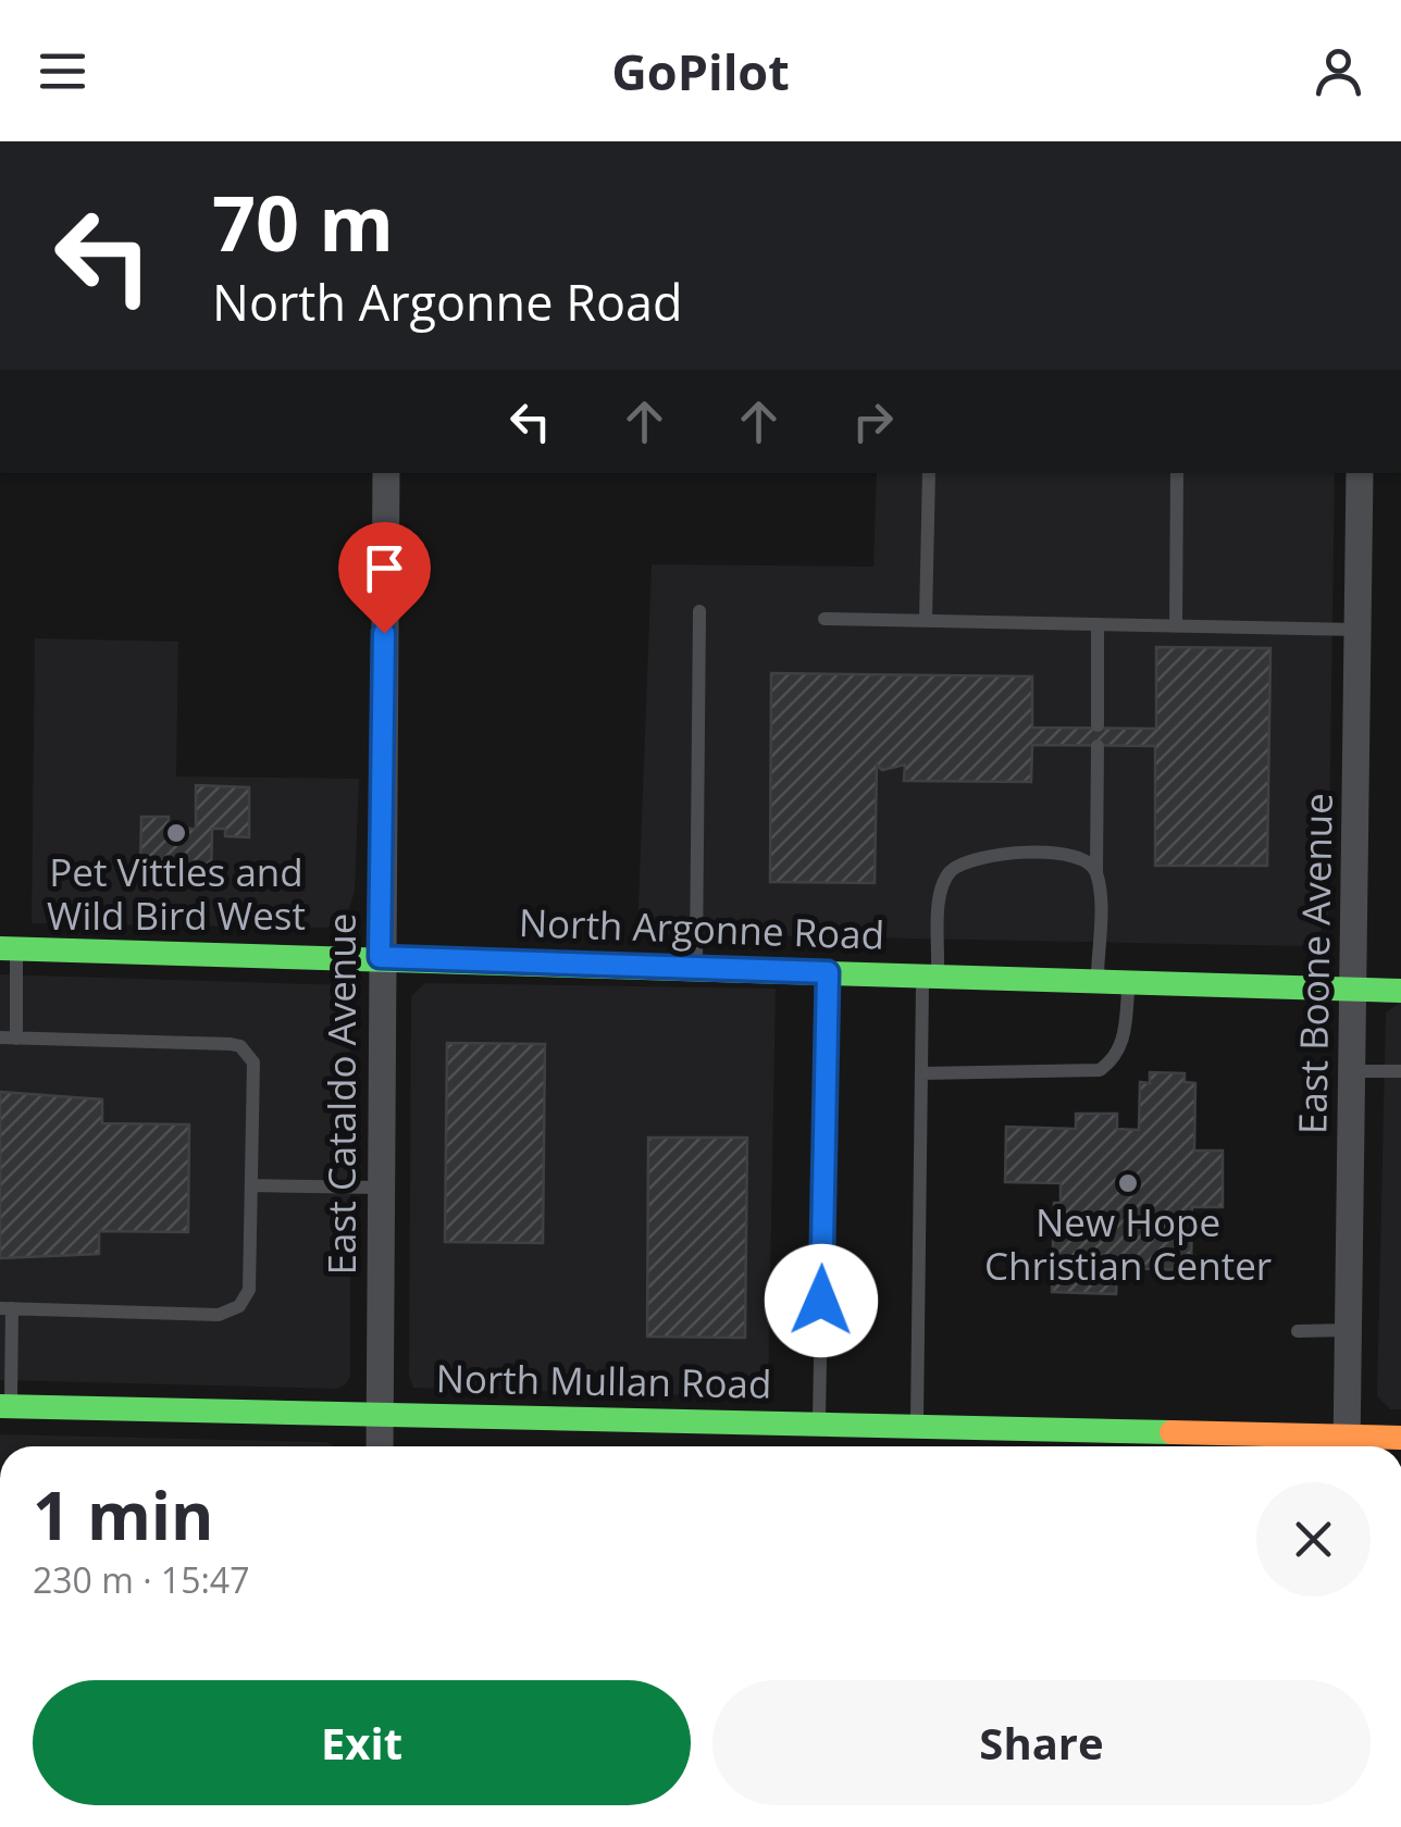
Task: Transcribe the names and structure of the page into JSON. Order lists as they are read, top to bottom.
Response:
{
  "streets": {
    "main road": ["North Argonne Road", "North Mullan Road"],
    "street": ["East Boone Avenue", "East Cataldo Avenue"]
  },
  "crossings": [
    ["North Argonne Road", "East Boone Avenue"],
    ["North Argonne Road", "East Cataldo Avenue"],
    ["East Boone Avenue", "North Mullan Road"],
    ["East Cataldo Avenue", "North Mullan Road"]
  ],
  "places": ["Pet Vittles and Wild Bird West", "New Hope Christian Center"],
  "page": {
    "header": "GoPilot",
    "turn": ["70 m", "North Argonne Road"],
    "heading": ["1 min", "230 m · 15:47"],
    "buttons": ["Exit", "Share"]
  }
}
